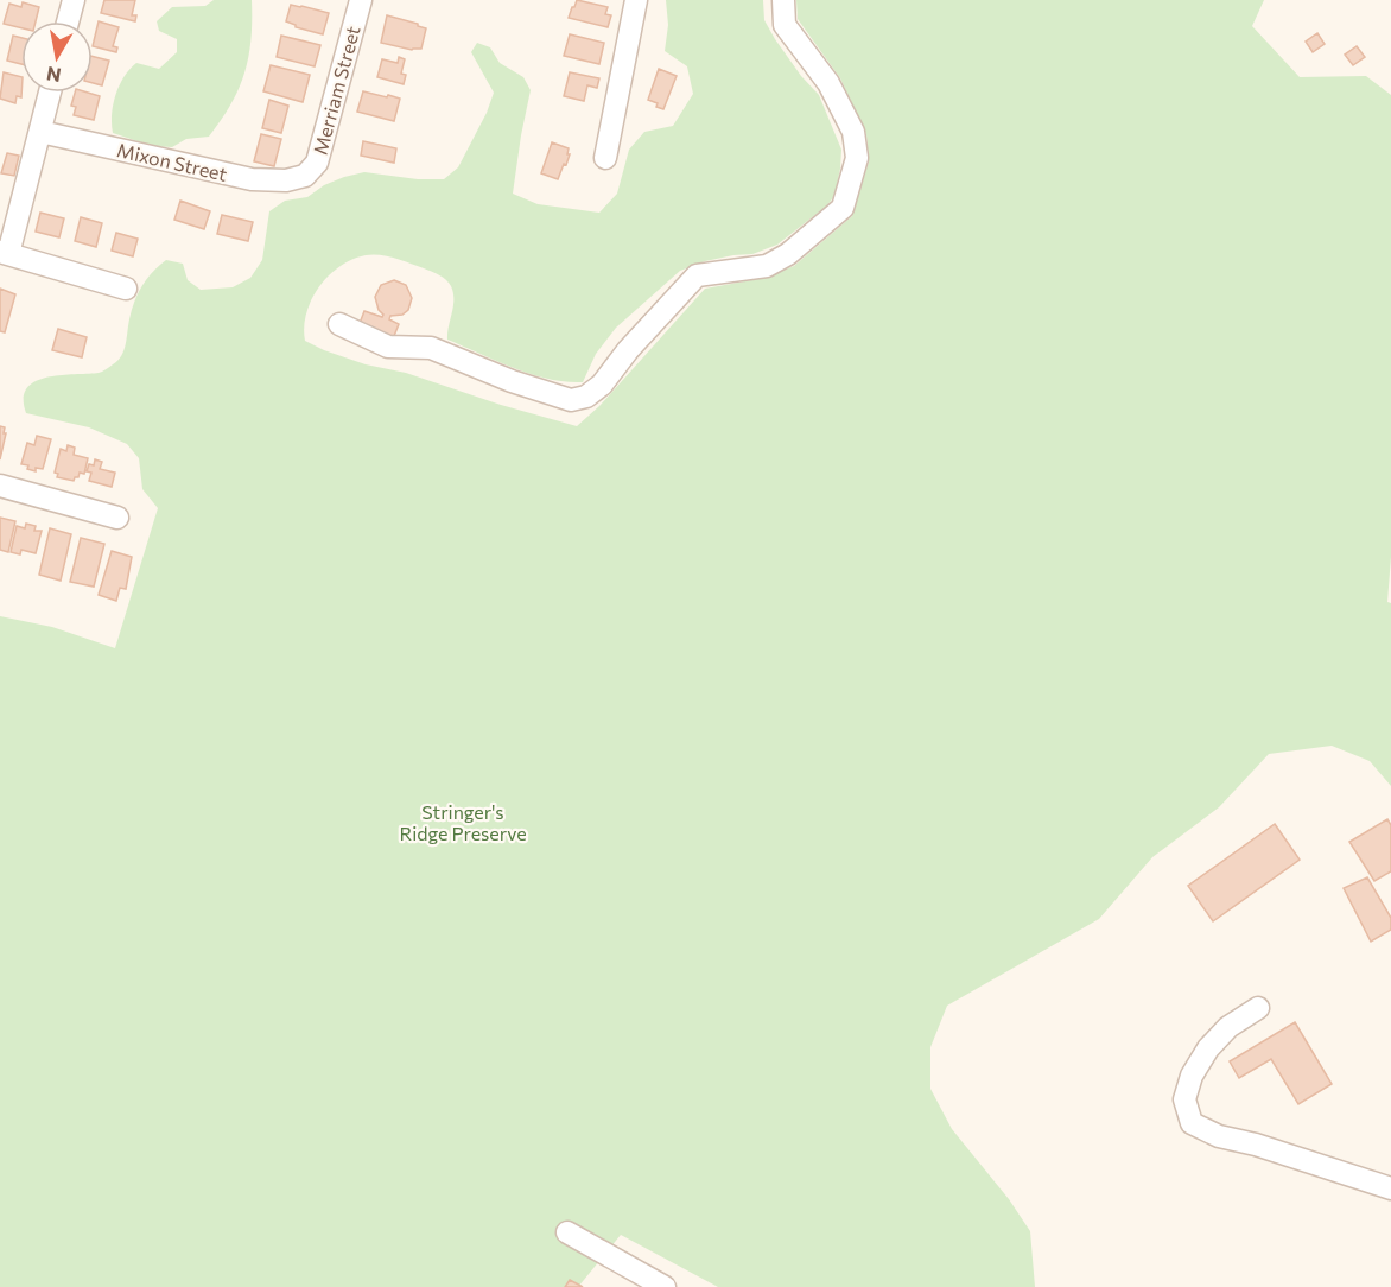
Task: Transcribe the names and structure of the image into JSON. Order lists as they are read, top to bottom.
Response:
{
  "streets": {
    "street": ["Merriam Street", "Mixon Street"]
  },
  "crossings": [
    ["Merriam Street", "Mixon Street"]
  ],
  "parks": ["Stringer's Ridge Preserve"],
  "north": "bottom"
}
